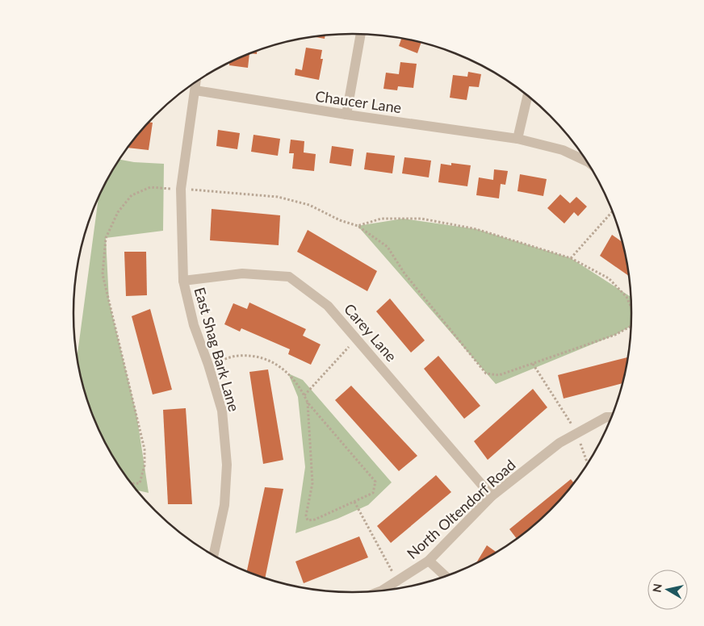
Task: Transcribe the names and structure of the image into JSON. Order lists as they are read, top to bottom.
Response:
{
  "streets": {
    "street": [
      "Chaucer Lane",
      "Carey Lane",
      "East Shag Bark Lane",
      "North Oltendorf Road"
    ]
  },
  "crossings": [
    ["Chaucer Lane", "East Shag Bark Lane"],
    ["Carey Lane", "East Shag Bark Lane"],
    ["Carey Lane", "North Oltendorf Road"]
  ],
  "north": "left"
}
